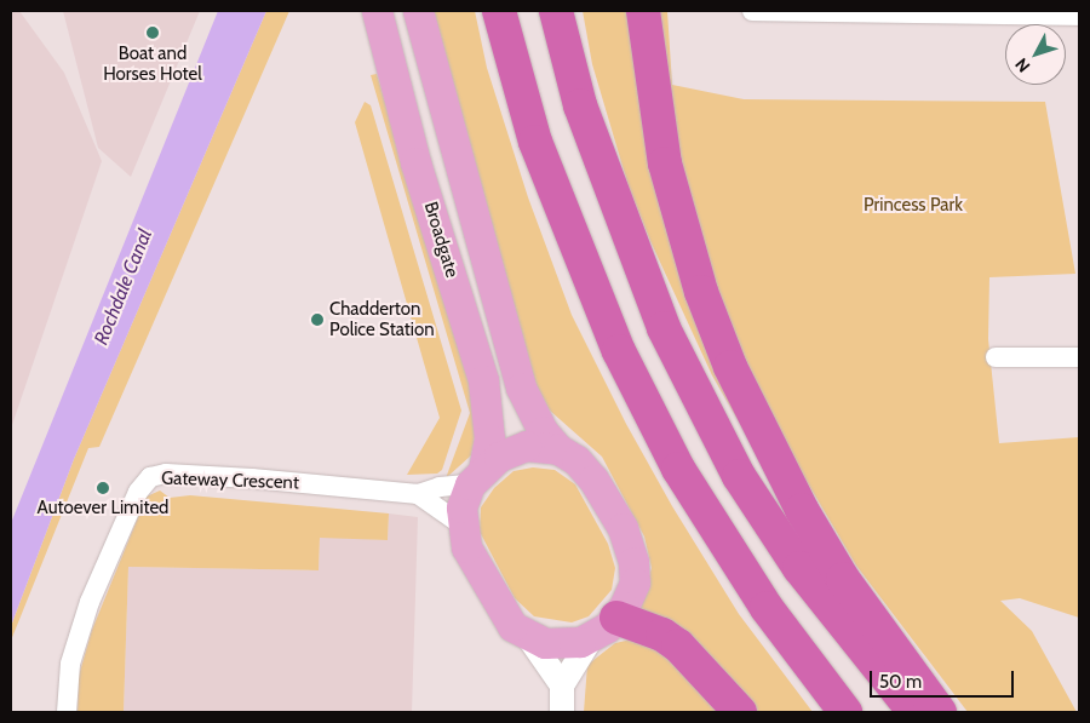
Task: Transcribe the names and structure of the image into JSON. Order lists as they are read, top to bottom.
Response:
{
  "streets": {
    "main road": ["Broadgate"],
    "street": ["Gateway Crescent"]
  },
  "crossings": [
    ["Broadgate", "Gateway Crescent"]
  ],
  "water": ["Rochdale Canal"],
  "parks": ["Princess Park"],
  "places": ["Boat and Horses Hotel", "Chadderton Police Station", "Autoever Limited"],
  "scale_bar": "50 m",
  "north": "bottom left"
}
